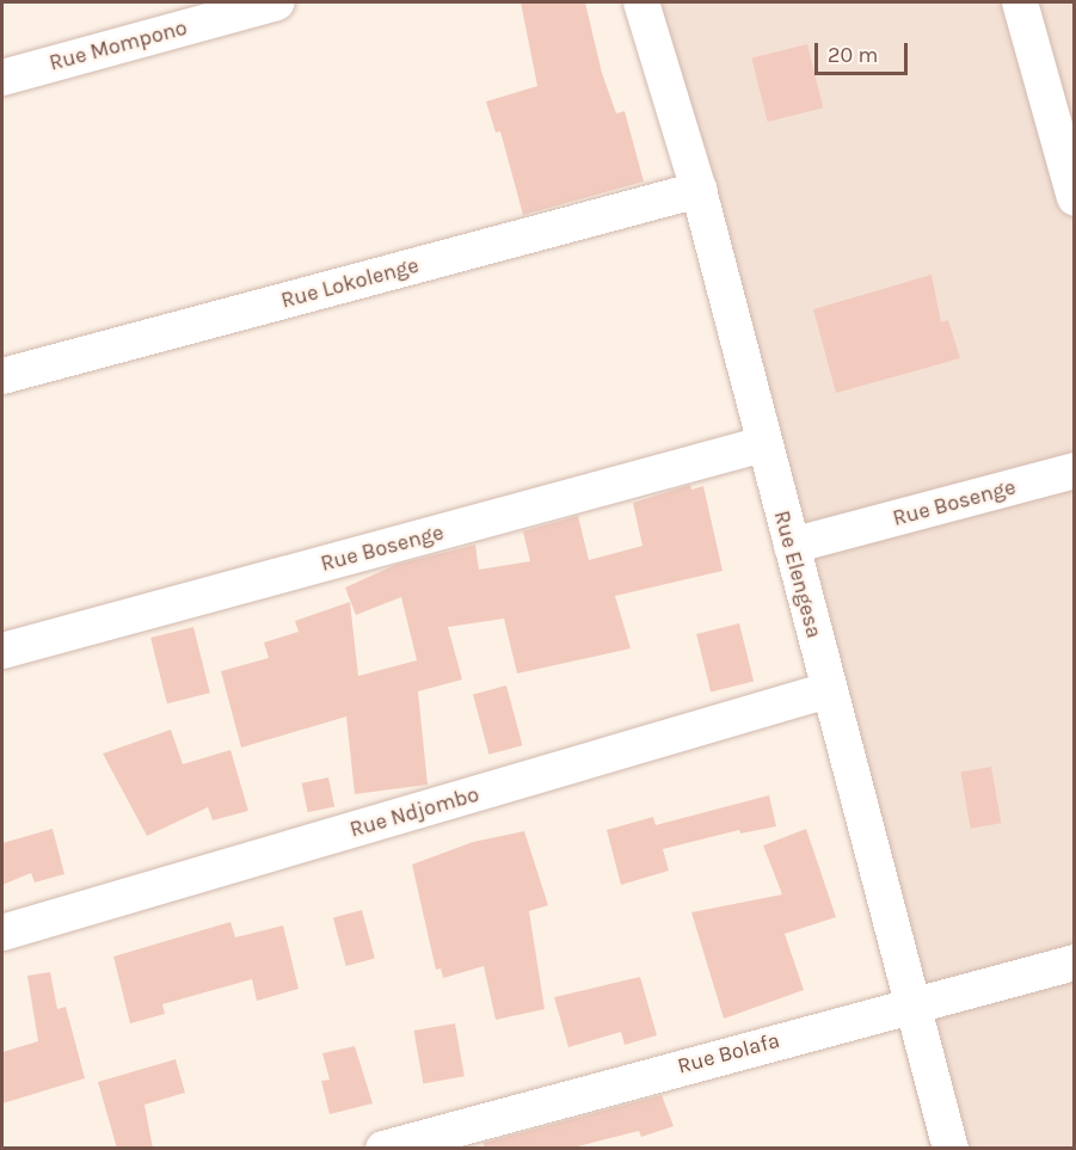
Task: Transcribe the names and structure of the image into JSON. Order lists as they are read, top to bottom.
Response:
{
  "streets": {
    "street": [
      "Rue Mompono",
      "Rue Lokolenge",
      "Rue Bosenge",
      "Rue Elengesa",
      "Rue Ndjombo",
      "Rue Bolafa"
    ]
  },
  "crossings": [
    ["Rue Lokolenge", "Rue Elengesa"],
    ["Rue Bosenge", "Rue Elengesa"],
    ["Rue Elengesa", "Rue Ndjombo"],
    ["Rue Elengesa", "Rue Bolafa"]
  ],
  "scale_bar": "20 m"
}
